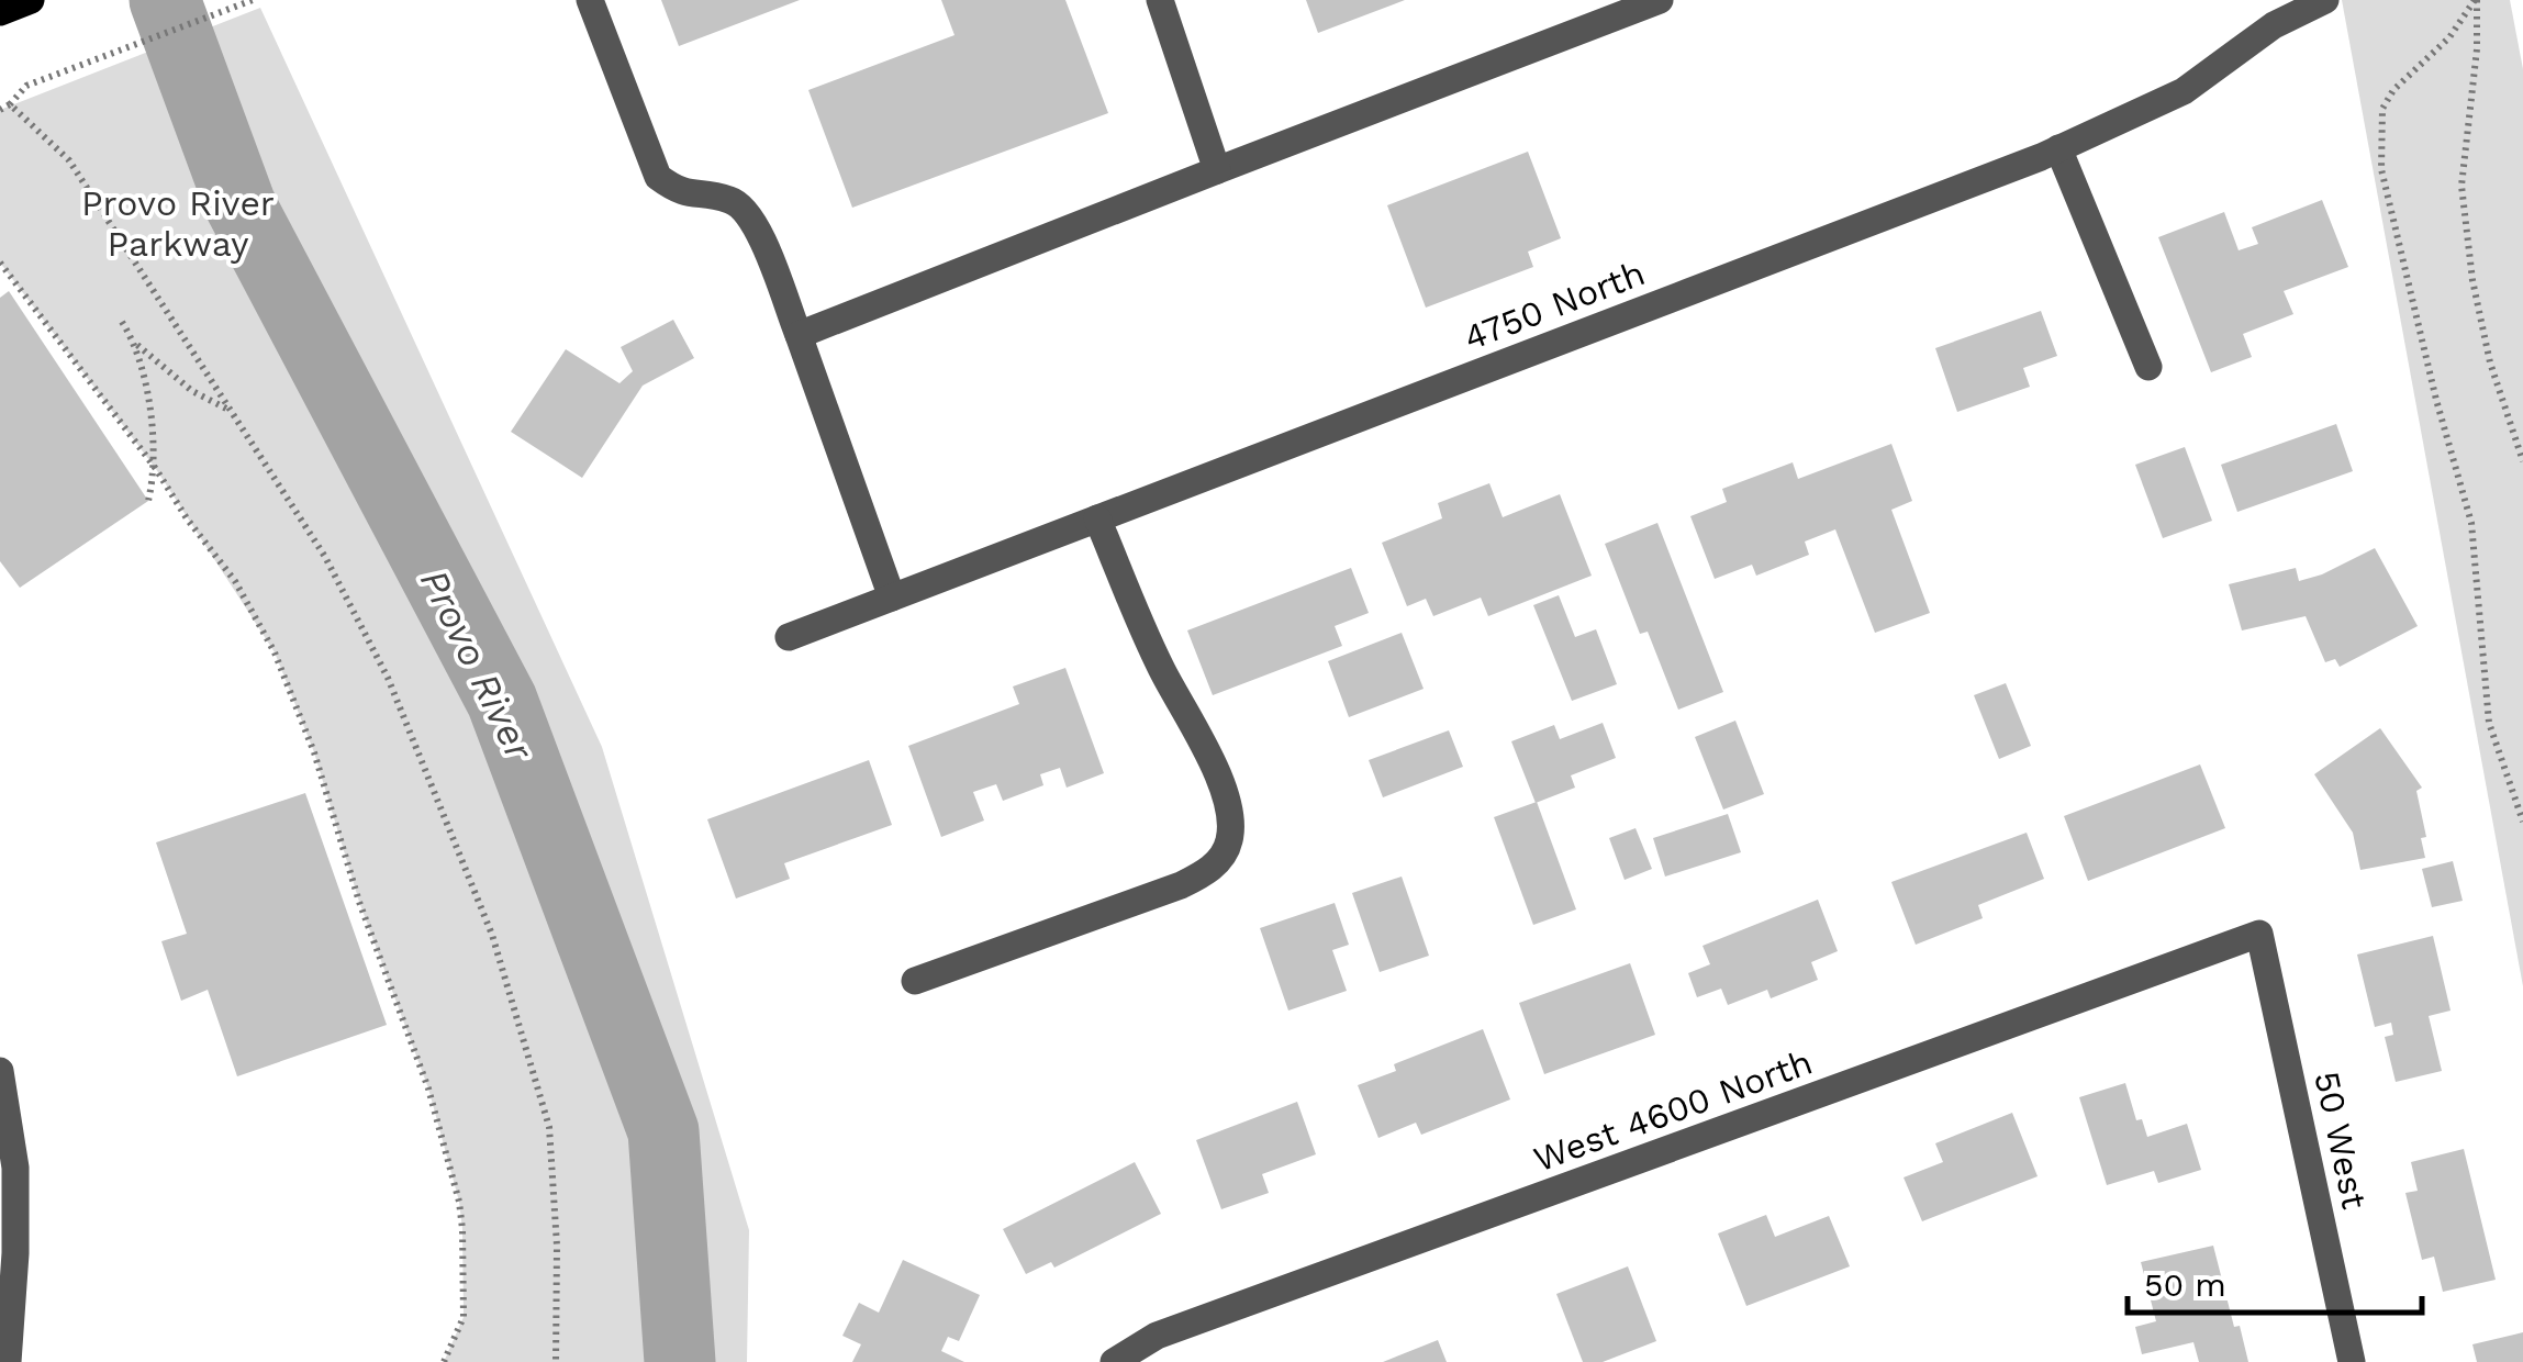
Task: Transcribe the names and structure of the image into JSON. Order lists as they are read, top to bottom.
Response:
{
  "streets": {
    "street": ["4750 North", "West 4600 North", "50 West"]
  },
  "crossings": [
    ["West 4600 North", "50 West"]
  ],
  "water": ["Provo River"],
  "parks": ["Provo River Parkway"],
  "scale_bar": "50 m"
}
